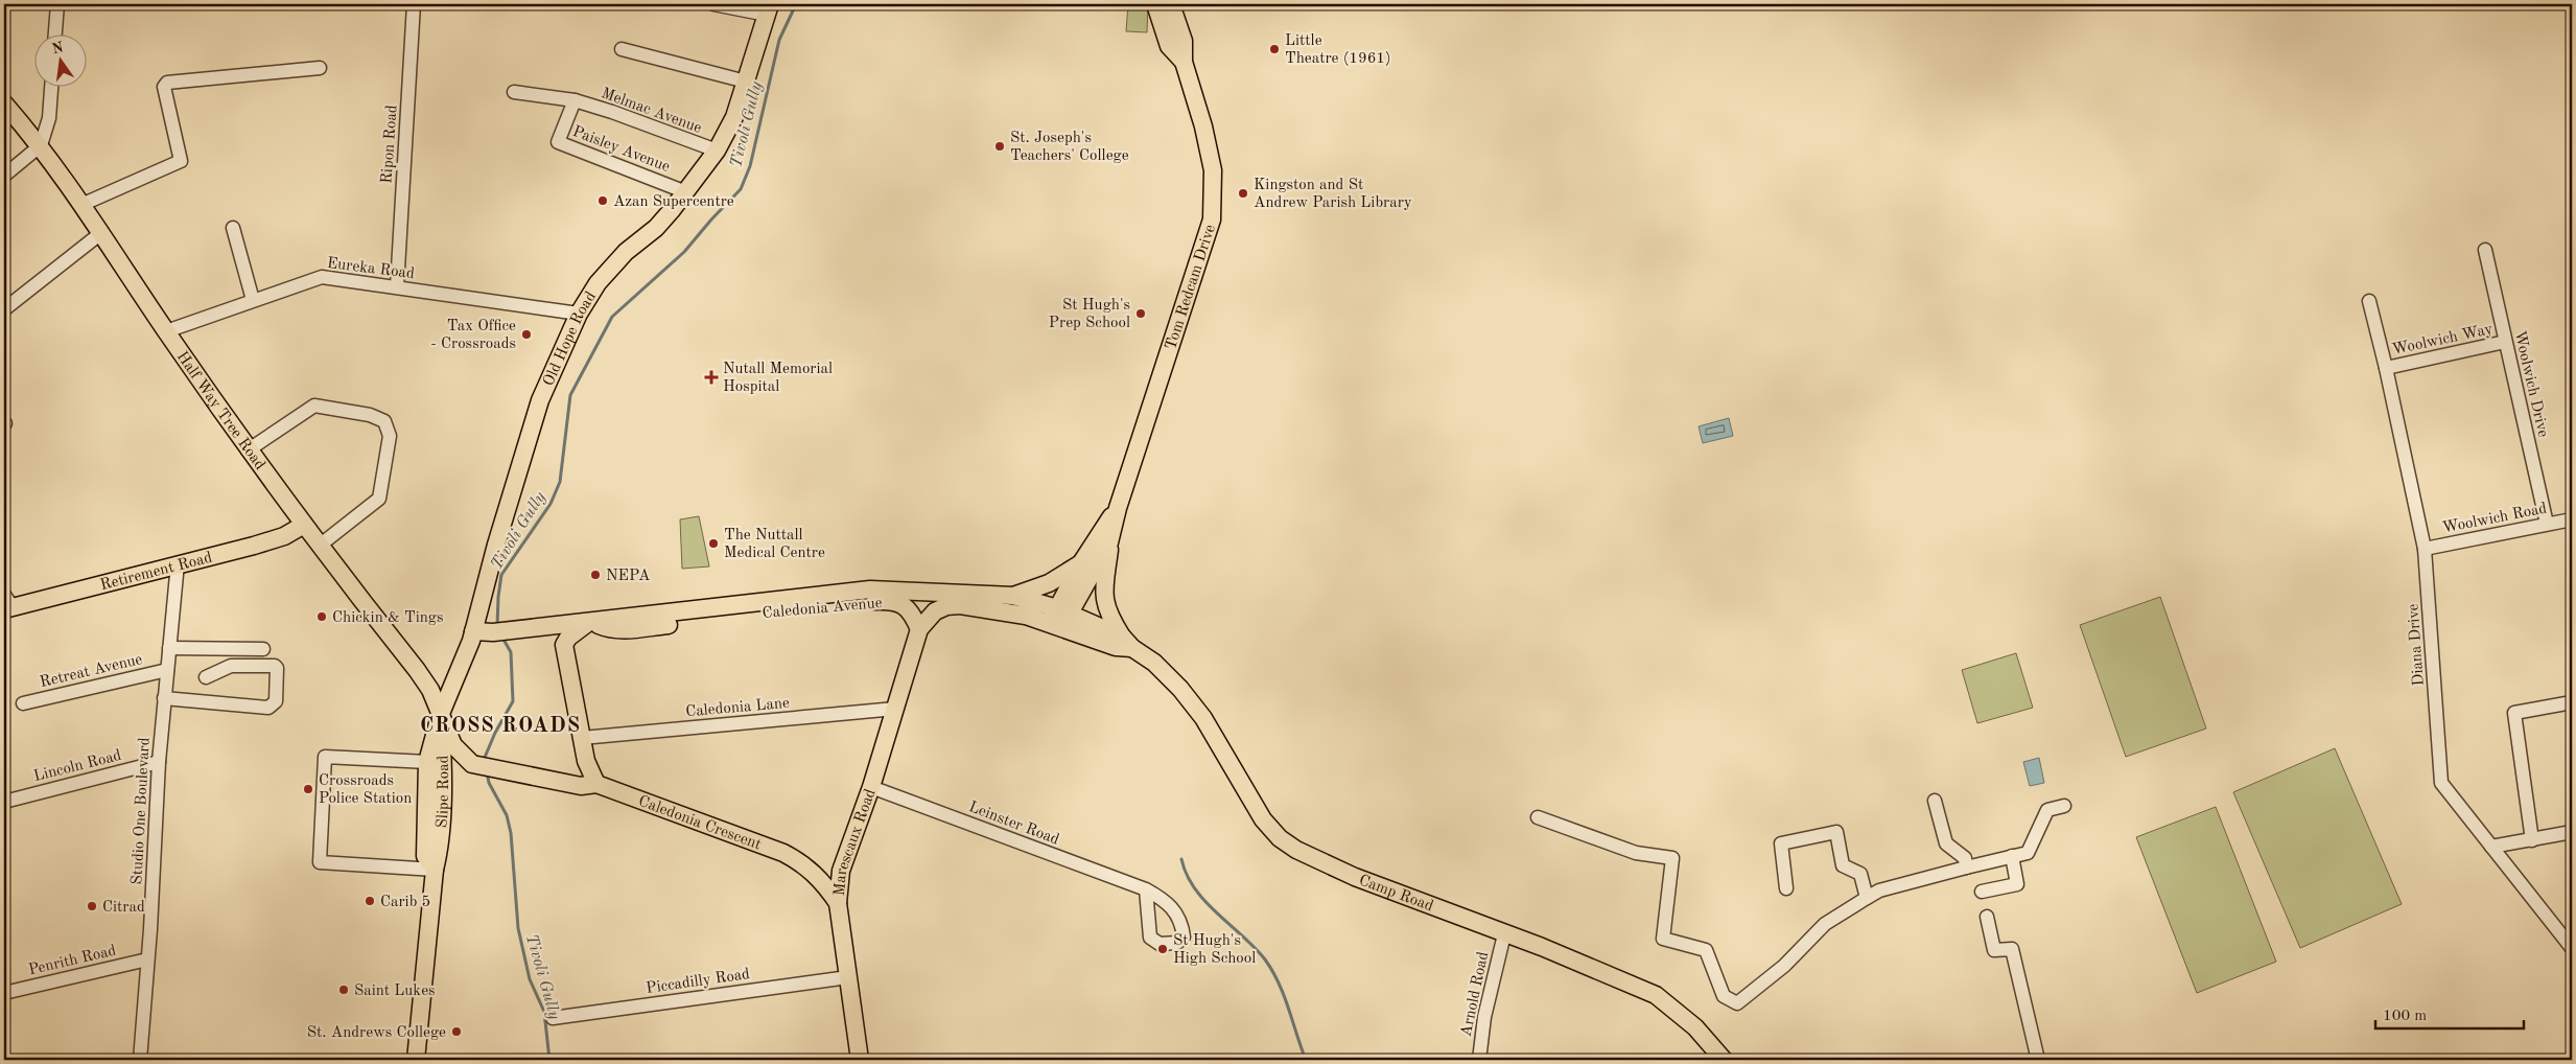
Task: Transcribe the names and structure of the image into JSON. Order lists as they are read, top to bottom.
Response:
{
  "streets": {
    "main road": [
      "Tom Redcam Drive",
      "Old Hope Road",
      "Half Way Tree Road",
      "Retirement Road",
      "Caledonia Avenue",
      "Slipe Road",
      "Caledonia Crescent",
      "Marescaux Road",
      "Camp Road"
    ],
    "street": [
      "Melmac Avenue",
      "Ripon Road",
      "Paisley Avenue",
      "Eureka Road",
      "Woolwich Way",
      "Woolwich Drive",
      "Woolwich Road",
      "Diana Drive",
      "Retreat Avenue",
      "Caledonia Lane",
      "Lincoln Road",
      "Studio One Boulevard",
      "Leinster Road",
      "Penrith Road",
      "Piccadilly Road",
      "Arnold Road"
    ]
  },
  "crossings": [
    ["Melmac Avenue", "Paisley Avenue"],
    ["Melmac Avenue", "Old Hope Road"],
    ["Ripon Road", "Eureka Road"],
    ["Paisley Avenue", "Old Hope Road"],
    ["Eureka Road", "Old Hope Road"],
    ["Eureka Road", "Half Way Tree Road"],
    ["Tom Redcam Drive", "Caledonia Avenue"],
    ["Tom Redcam Drive", "Camp Road"],
    ["Woolwich Way", "Woolwich Drive"],
    ["Woolwich Way", "Diana Drive"],
    ["Old Hope Road", "Half Way Tree Road"],
    ["Old Hope Road", "Slipe Road"],
    ["Woolwich Drive", "Woolwich Road"],
    ["Half Way Tree Road", "Retirement Road"],
    ["Half Way Tree Road", "Slipe Road"],
    ["Woolwich Road", "Diana Drive"],
    ["Retirement Road", "Studio One Boulevard"],
    ["Caledonia Avenue", "Marescaux Road"],
    ["Caledonia Avenue", "Camp Road"],
    ["Retreat Avenue", "Studio One Boulevard"],
    ["Caledonia Lane", "Marescaux Road"],
    ["Lincoln Road", "Studio One Boulevard"],
    ["Studio One Boulevard", "Penrith Road"],
    ["Caledonia Crescent", "Marescaux Road"],
    ["Leinster Road", "Marescaux Road"],
    ["Marescaux Road", "Piccadilly Road"],
    ["Camp Road", "Arnold Road"]
  ],
  "districts": ["CROSS ROADS"],
  "water": ["Tivoli Gully"],
  "places": {
    "other": [
      "Little Theatre (1961)",
      "St. Joseph's Teachers' College",
      "Kingston and St Andrew Parish Library",
      "Azan Supercentre",
      "St Hugh's Prep School",
      "Tax Office - Crossroads",
      "The Nuttall Medical Centre",
      "NEPA",
      "Chickin & Tings",
      "Crossroads Police Station",
      "Carib 5",
      "Citrad",
      "St Hugh's High School",
      "Saint Lukes",
      "St. Andrews College"
    ],
    "health": ["Nutall Memorial Hospital"]
  },
  "scale_bar": "100 m",
  "north": "top"
}
